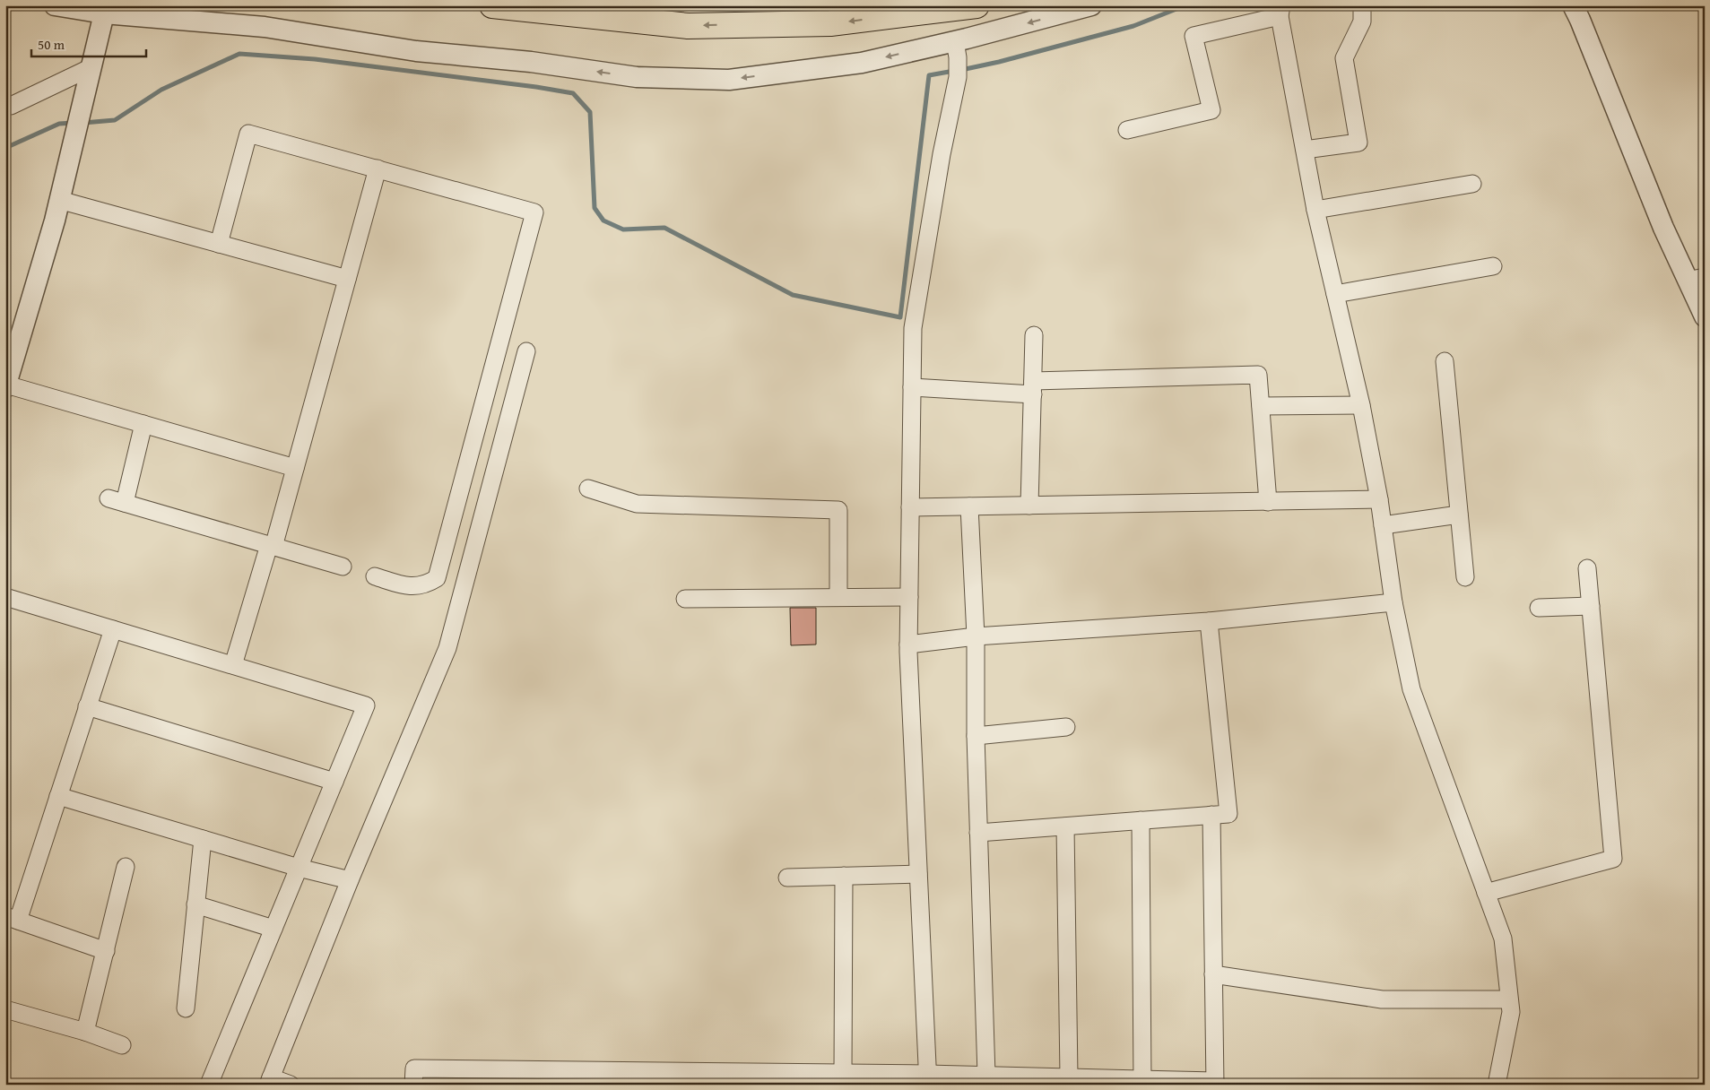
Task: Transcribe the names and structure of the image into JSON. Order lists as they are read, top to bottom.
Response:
{
  "scale_bar": "50 m"
}
